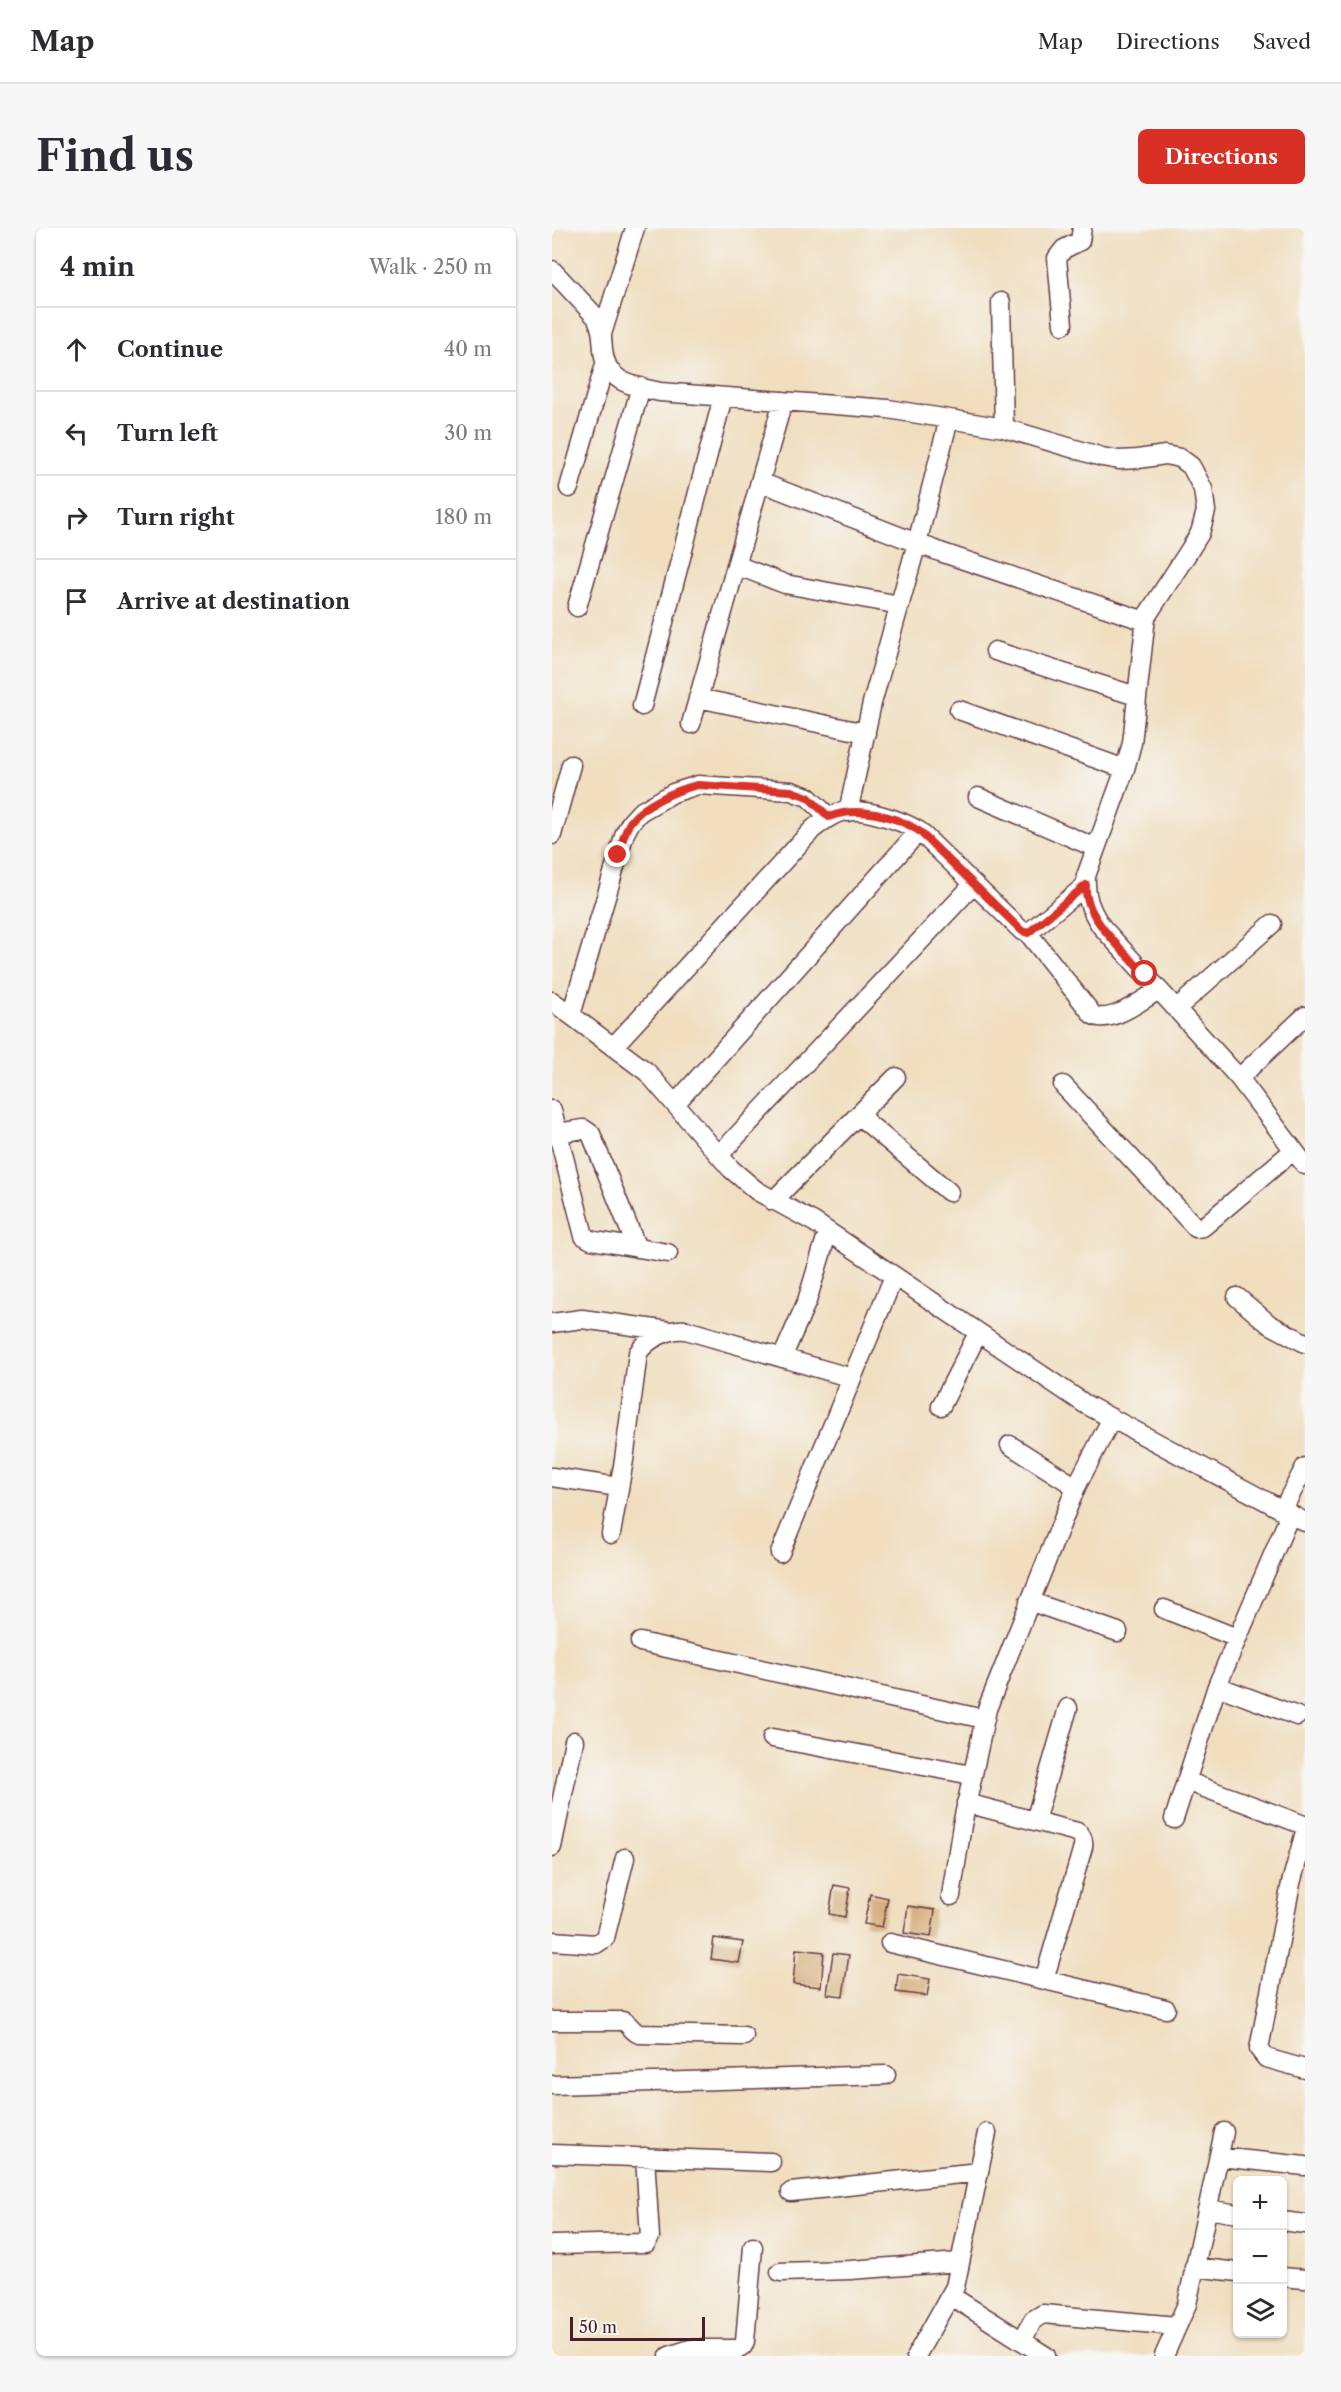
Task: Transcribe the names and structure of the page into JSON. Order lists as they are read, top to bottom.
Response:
{
  "scale_bar": "50 m",
  "page": {
    "header": "Map",
    "nav": ["Map", "Directions", "Saved"],
    "buttons": "Directions",
    "title": "Find us",
    "heading": ["4 min", "Walk · 250 m"],
    "list": [
      ["Continue", "40 m"],
      ["Turn left", "30 m"],
      ["Turn right", "180 m"],
      "Arrive at destination"
    ],
    "map_buttons": ["+", "−"],
    "scale": "50 m"
  }
}
